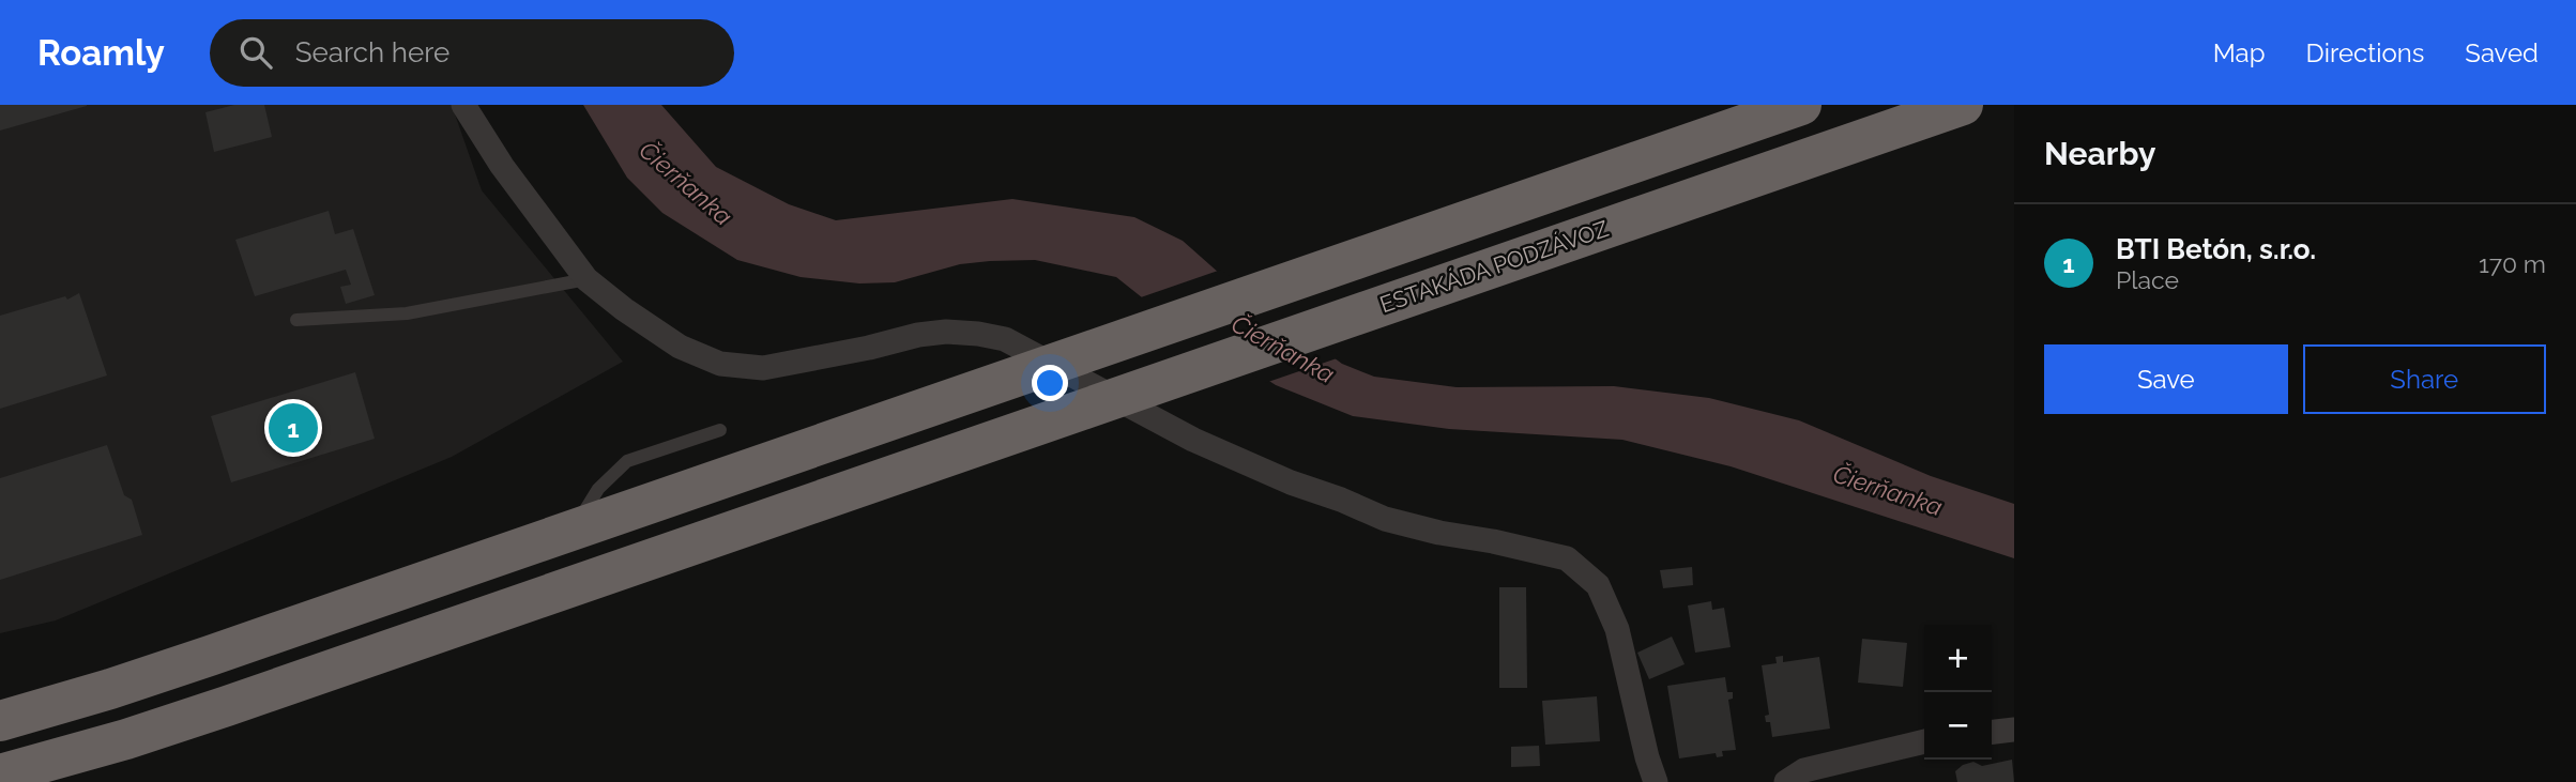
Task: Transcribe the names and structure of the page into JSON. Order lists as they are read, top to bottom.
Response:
{
  "streets": {
    "highway": ["ESTAKÁDA PODZÁVOZ"]
  },
  "water": ["Čierňanka"],
  "page": {
    "header": "Roamly",
    "search": "Search here",
    "nav": ["Map", "Directions", "Saved"],
    "heading": "Nearby",
    "list": [
      {
        "mark": "1",
        "name": "BTI Betón, s.r.o.",
        "note": "Place",
        "value": "170 m"
      }
    ],
    "buttons": ["Save", "Share"],
    "pins": "1",
    "map_buttons": ["+", "−"]
  }
}
